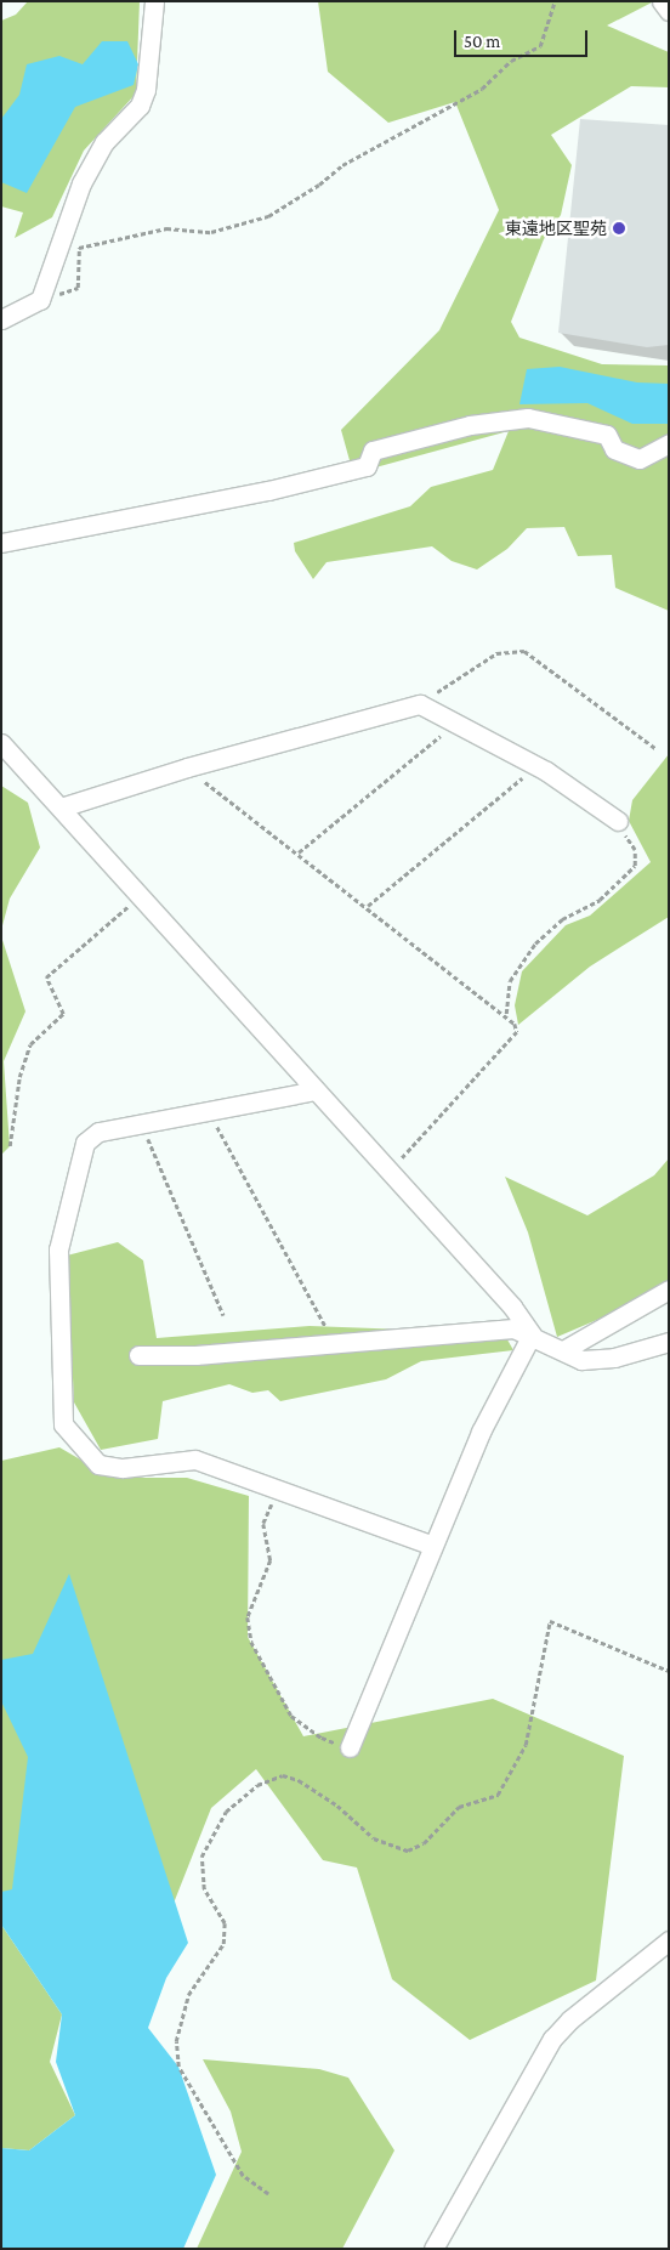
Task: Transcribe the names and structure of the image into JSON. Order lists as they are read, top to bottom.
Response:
{
  "places": ["東遠地区聖苑"],
  "scale_bar": "50 m"
}
